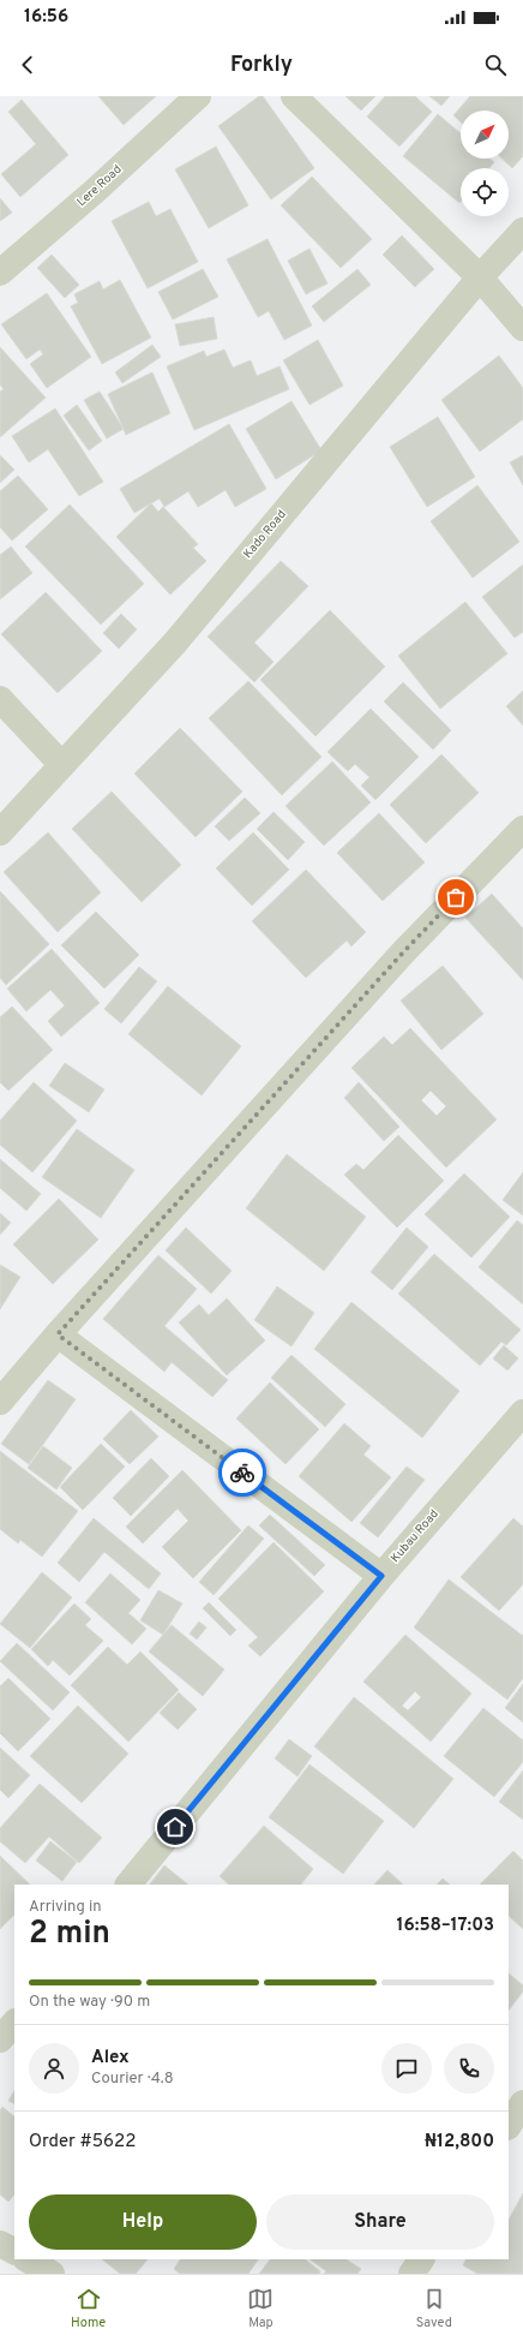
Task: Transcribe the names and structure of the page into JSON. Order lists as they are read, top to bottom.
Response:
{
  "streets": {
    "street": ["Lere Road", "Kado Road", "Kubau Road"]
  },
  "north": "top right",
  "page": {
    "status": "16:56",
    "header": "Forkly",
    "heading": ["2 min", "Arriving in", "16:58–17:03"],
    "panel": [
      "Alex",
      "Courier · 4.8",
      "Order #5622",
      "₦12,800"
    ],
    "bar": "On the way · 90 m",
    "buttons": ["Help", "Share"],
    "tabs": ["Home", "Map", "Saved"]
  }
}
